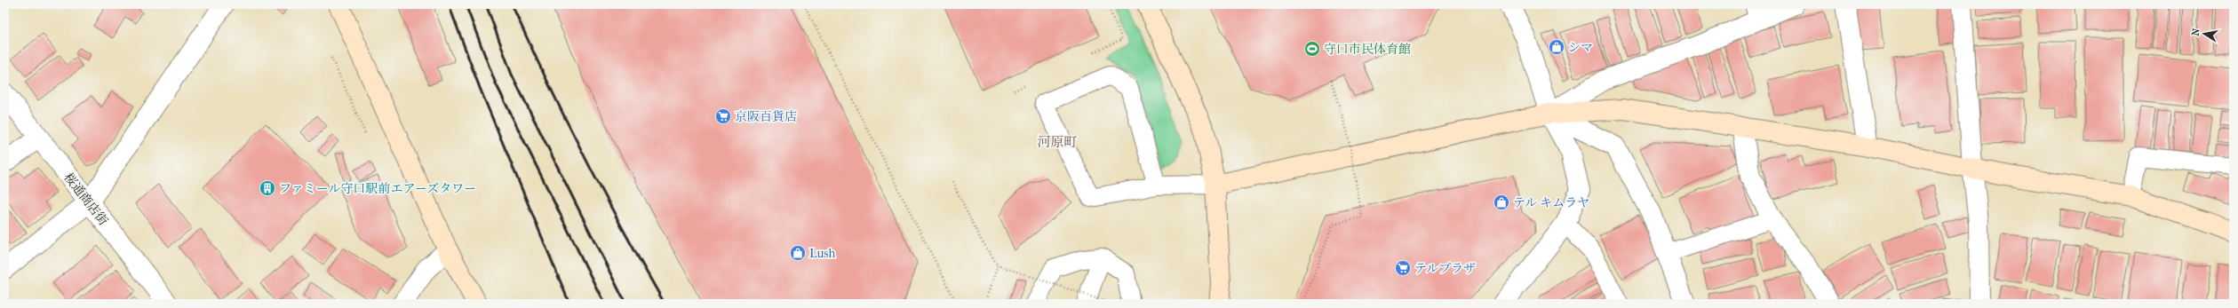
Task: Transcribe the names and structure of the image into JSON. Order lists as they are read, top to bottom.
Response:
{
  "streets": {
    "street": ["桜通商店街"]
  },
  "districts": ["河原町"],
  "places": {
    "shop": ["シマ", "テル キムラヤ", "Lush"],
    "sports": ["守口市民体育館"],
    "supermarket": ["京阪百貨店", "テルプラザ"],
    "building": ["ファミール守口駅前エアーズタワー"]
  },
  "north": "left"
}
